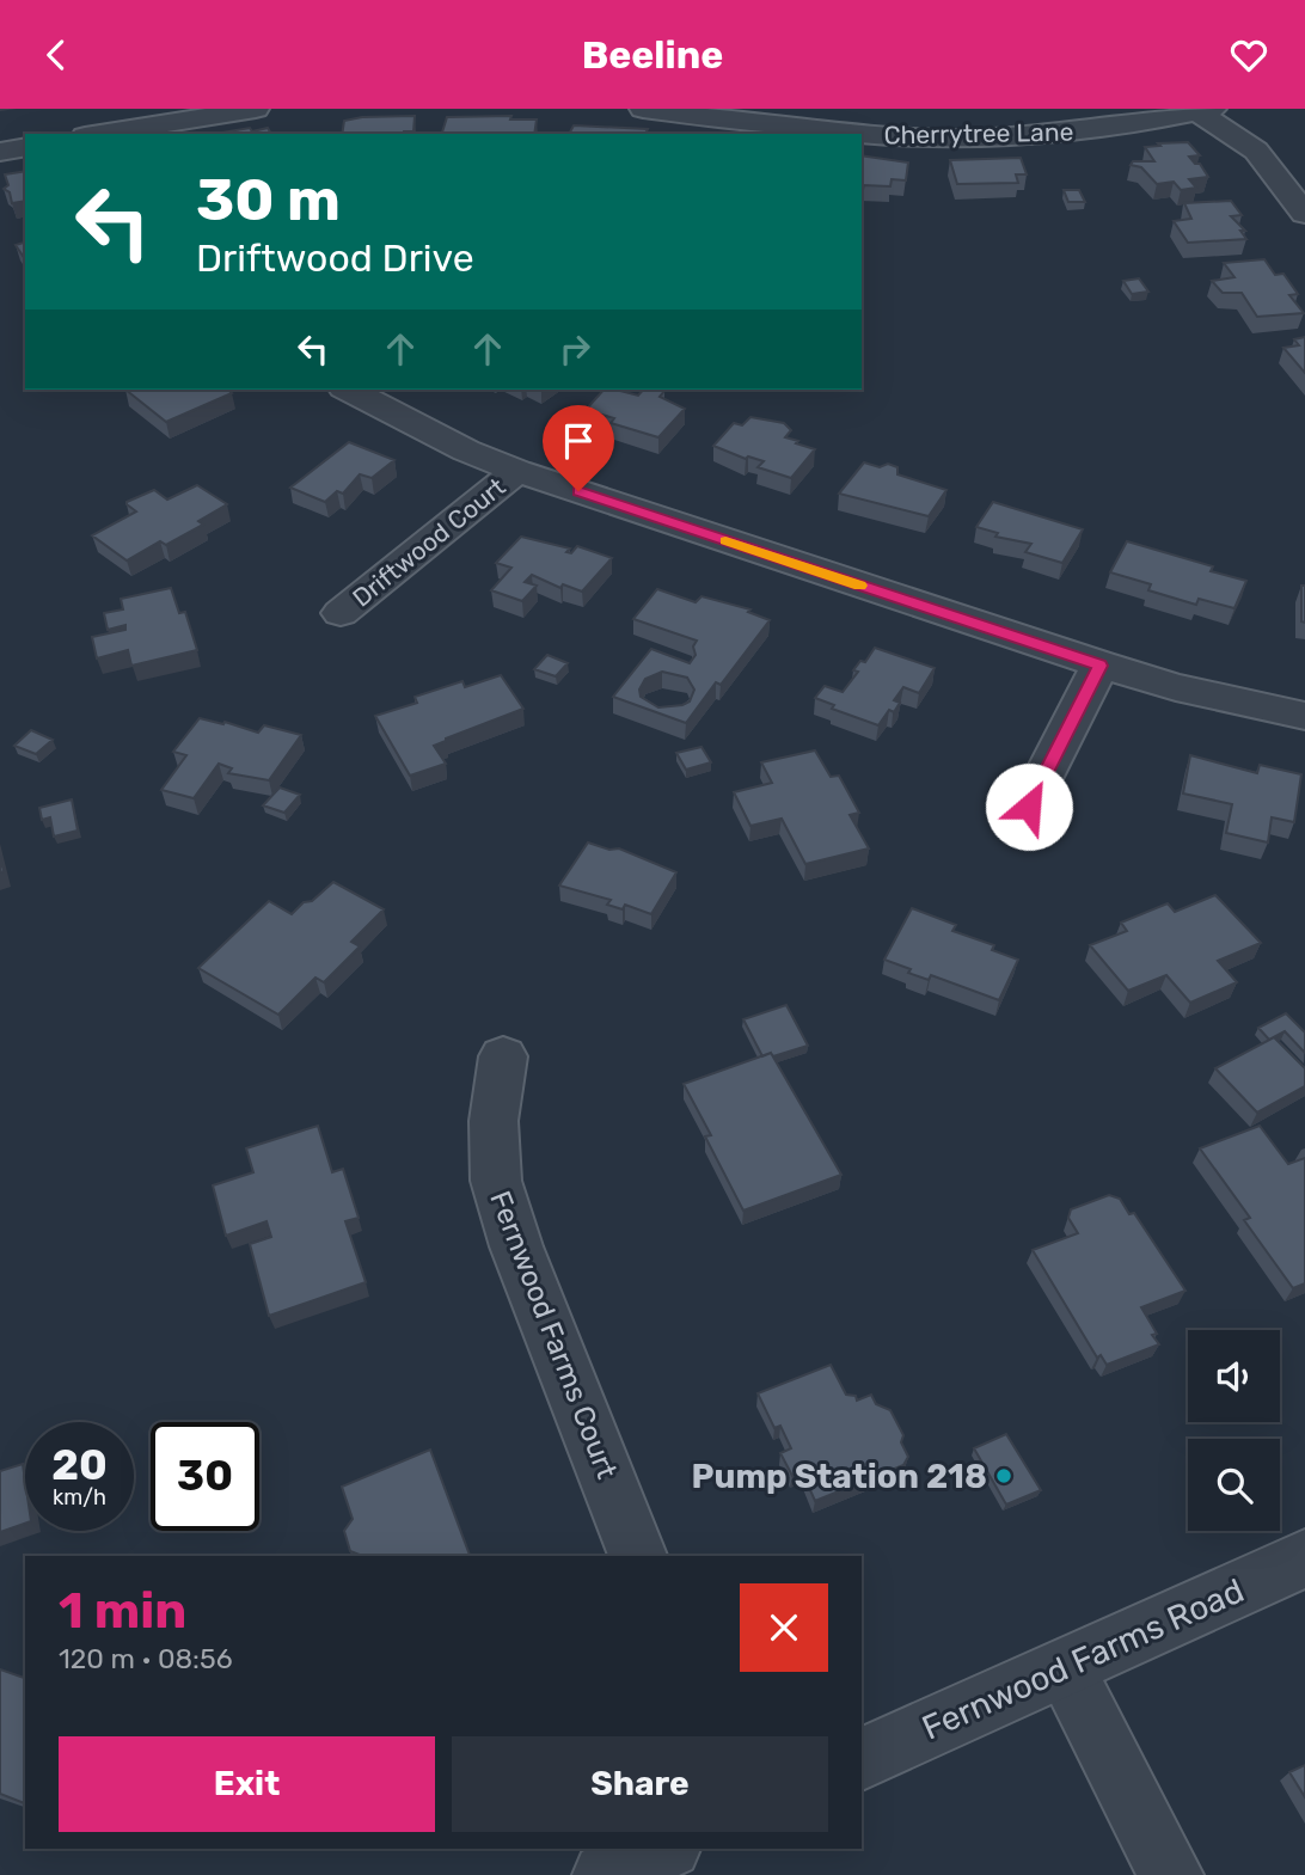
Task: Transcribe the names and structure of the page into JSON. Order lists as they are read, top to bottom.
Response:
{
  "streets": {
    "street": [
      "Cherrytree Lane",
      "Driftwood Court",
      "Fernwood Farms Court",
      "Fernwood Farms Road"
    ]
  },
  "places": ["Pump Station 218"],
  "page": {
    "header": "Beeline",
    "turn": ["30 m", "Driftwood Drive"],
    "speed": "20 km/h",
    "limit": "30",
    "heading": ["1 min", "120 m · 08:56"],
    "buttons": ["Exit", "Share"]
  }
}
